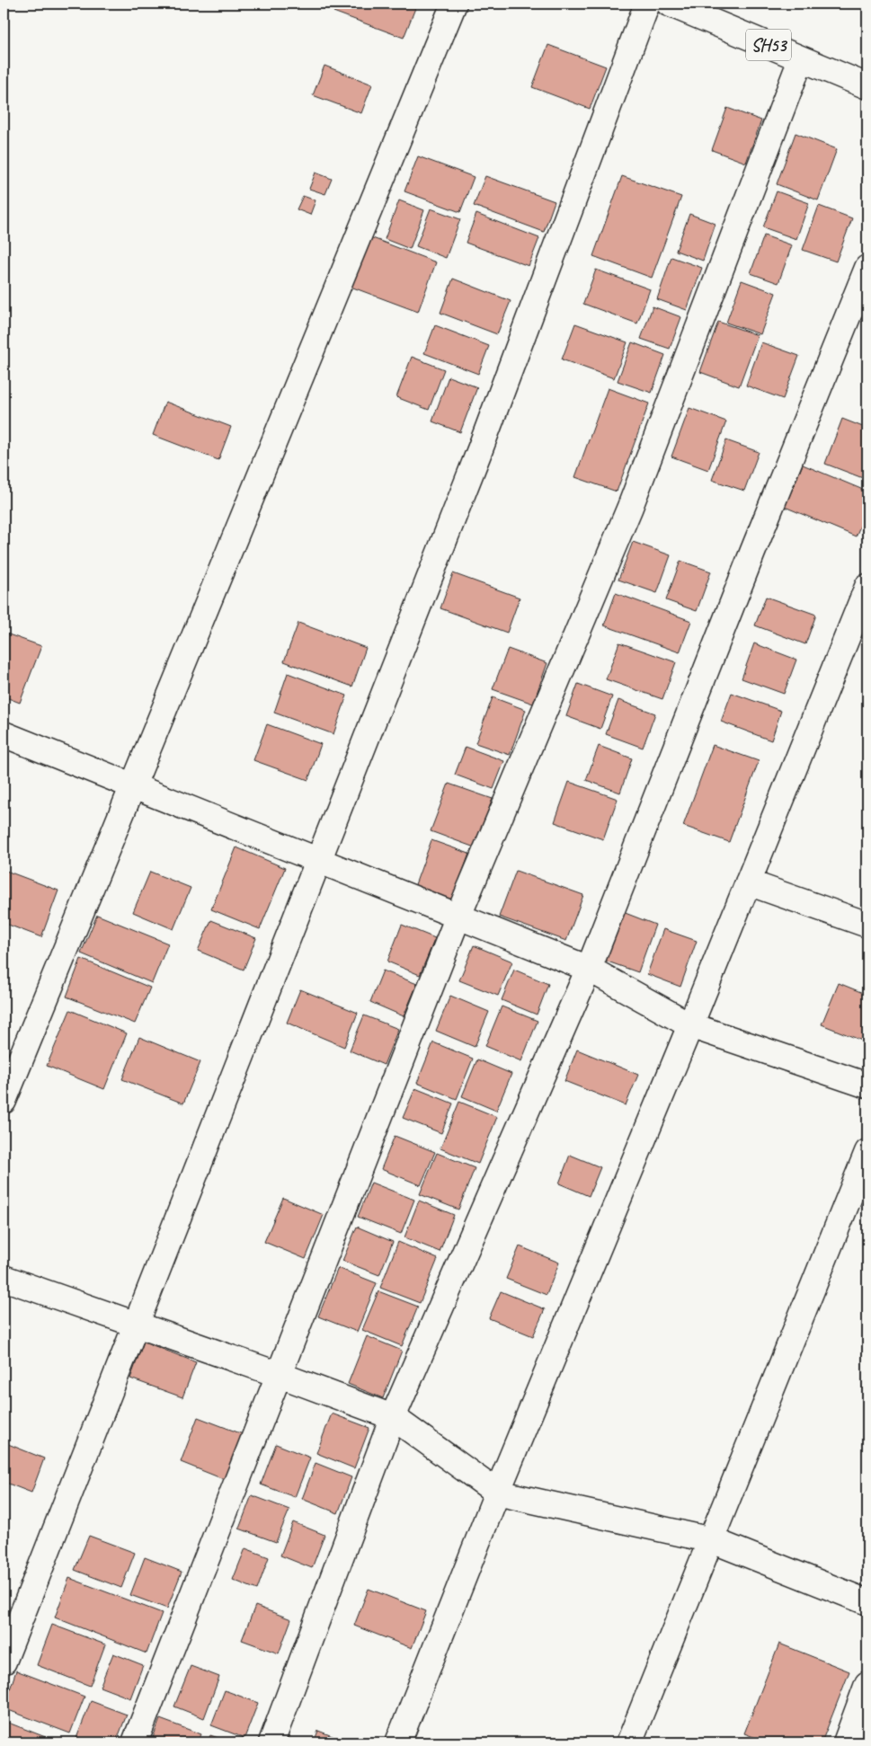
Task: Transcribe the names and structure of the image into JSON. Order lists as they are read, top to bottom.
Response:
{
  "streets": {
    "street": ["SH53"]
  }
}
